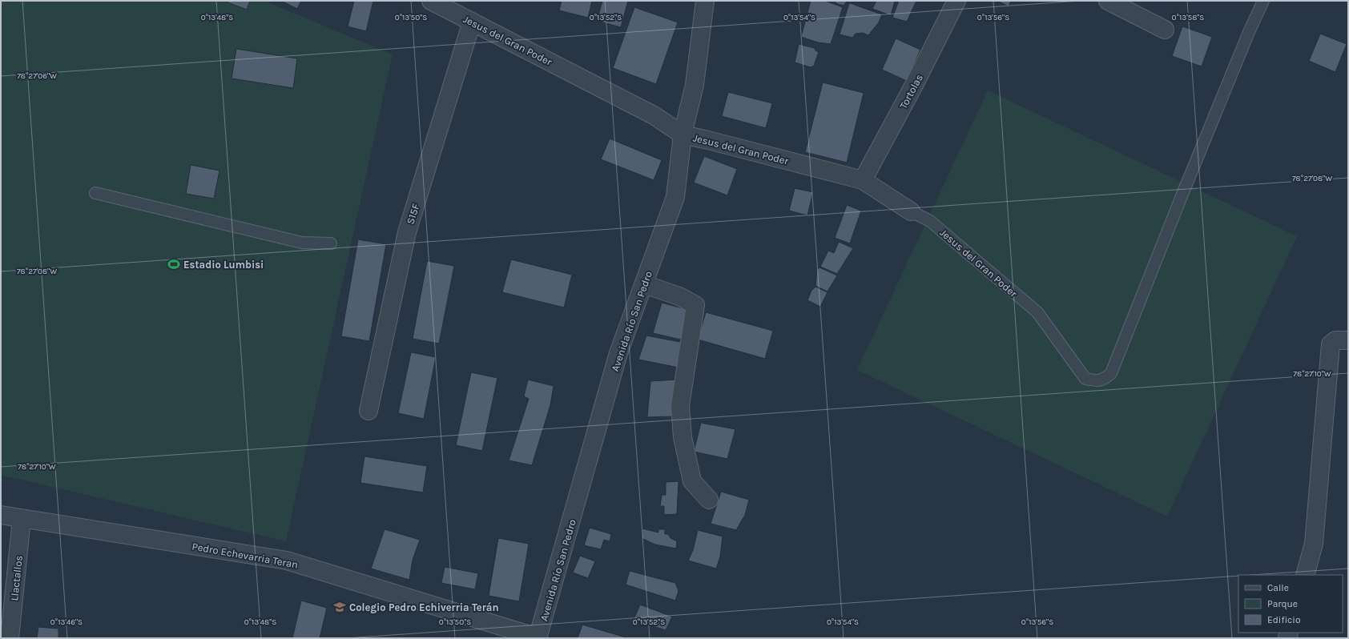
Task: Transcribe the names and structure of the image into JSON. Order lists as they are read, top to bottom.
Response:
{
  "streets": {
    "street": [
      "Jesus del Gran Poder",
      "Tortolas",
      "S15F",
      "Avenida Río San Pedro",
      "Pedro Echevarria Teran",
      "Llactallos"
    ]
  },
  "crossings": [
    ["Jesus del Gran Poder", "Tortolas"],
    ["Jesus del Gran Poder", "S15F"],
    ["Jesus del Gran Poder", "Avenida Río San Pedro"],
    ["Avenida Río San Pedro", "Pedro Echevarria Teran"],
    ["Pedro Echevarria Teran", "Llactallos"]
  ],
  "places": {
    "sports": ["Estadio Lumbisi"],
    "school or university": ["Colegio Pedro Echiverria Terán"]
  },
  "legend": ["Calle", "Parque", "Edificio"],
  "coordinates": [
    "0°13'48\"S",
    "0°13'50\"S",
    "0°13'52\"S",
    "0°13'54\"S",
    "0°13'56\"S",
    "0°13'58\"S",
    "78°27'06\"W",
    "78°27'08\"W",
    "78°27'10\"W",
    "0°13'46\"S"
  ]
}
